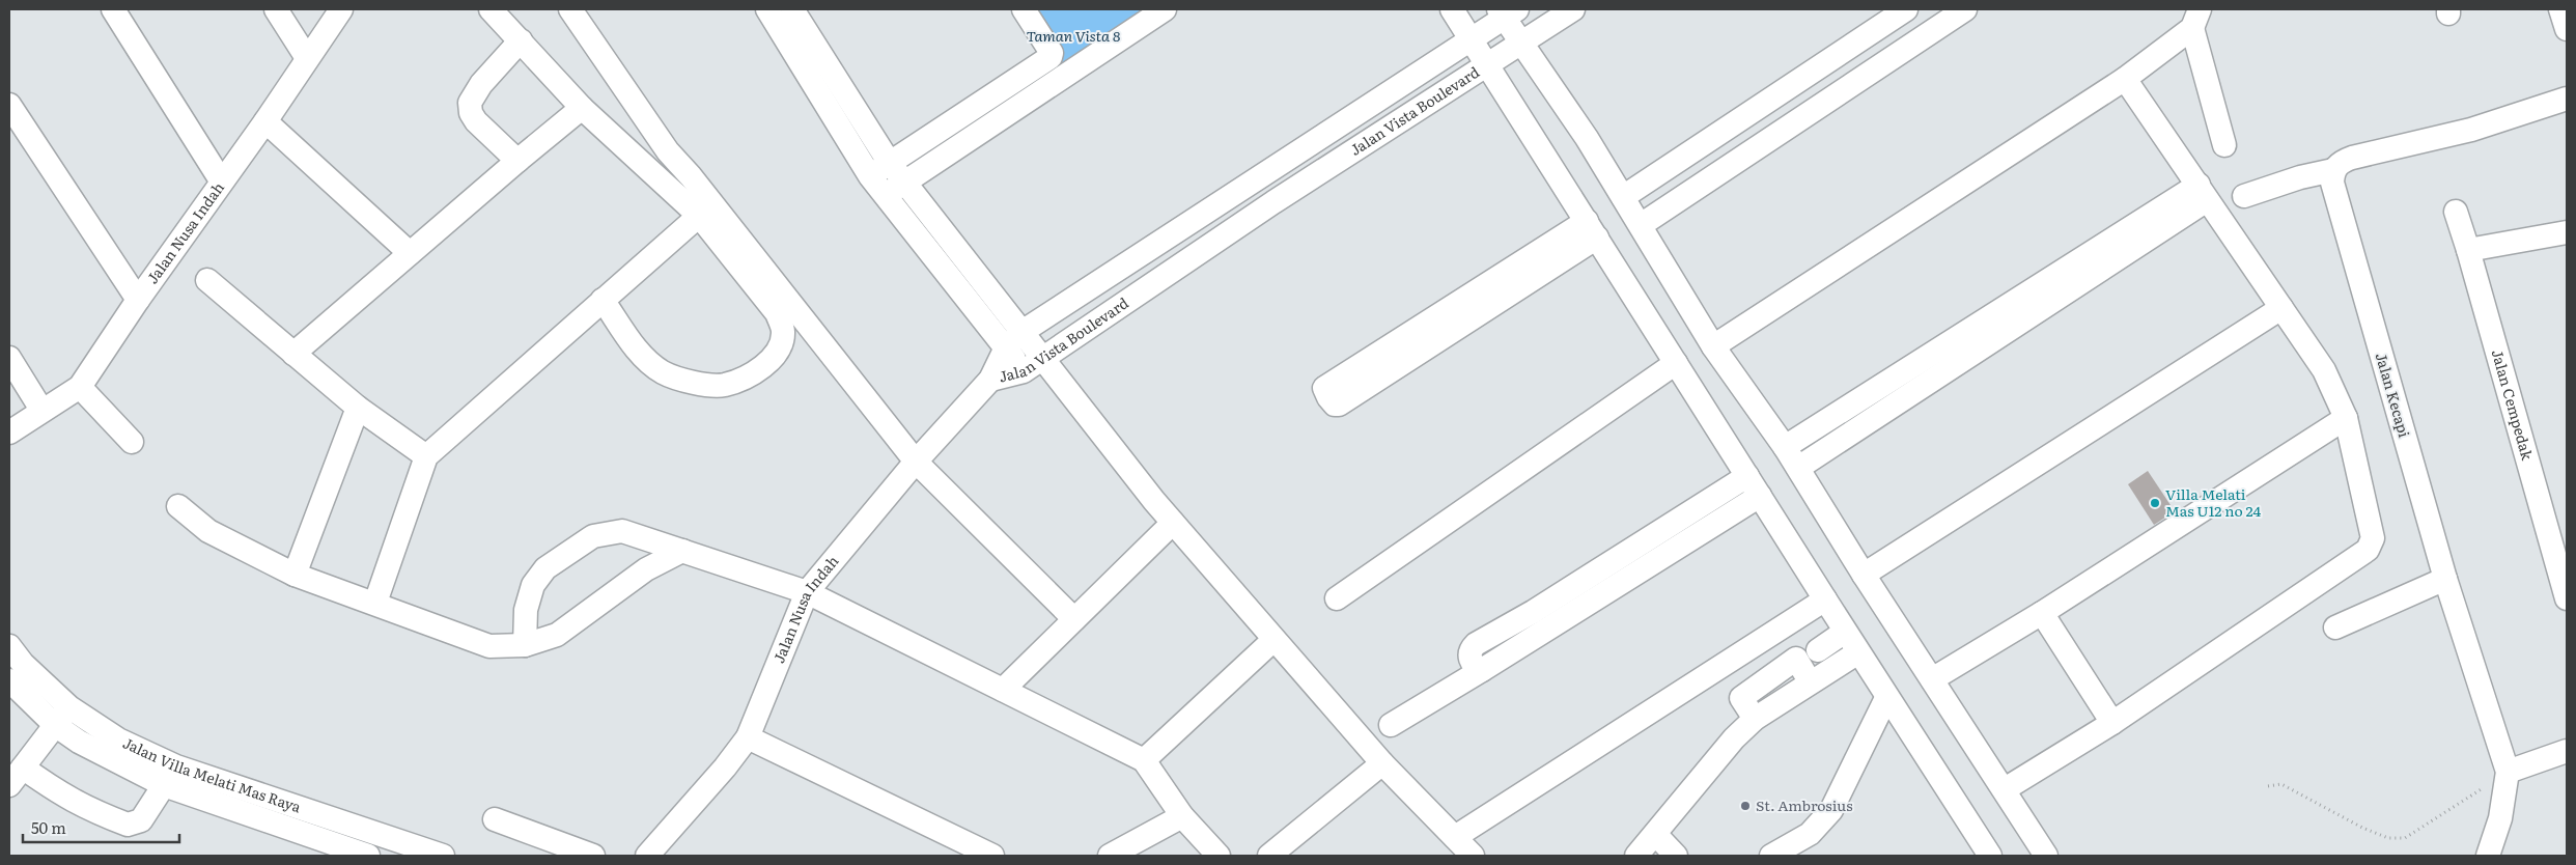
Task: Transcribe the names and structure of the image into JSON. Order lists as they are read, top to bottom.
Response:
{
  "streets": {
    "street": [
      "Jalan Vista Boulevard",
      "Jalan Nusa Indah",
      "Jalan Kecapi",
      "Jalan Cempedak",
      "Jalan Villa Melati Mas Raya"
    ]
  },
  "crossings": [
    ["Jalan Vista Boulevard", "Jalan Nusa Indah"]
  ],
  "parks": ["Taman Vista 8"],
  "places": ["Villa Melati Mas U12 no 24", "St. Ambrosius"],
  "scale_bar": "50 m"
}
